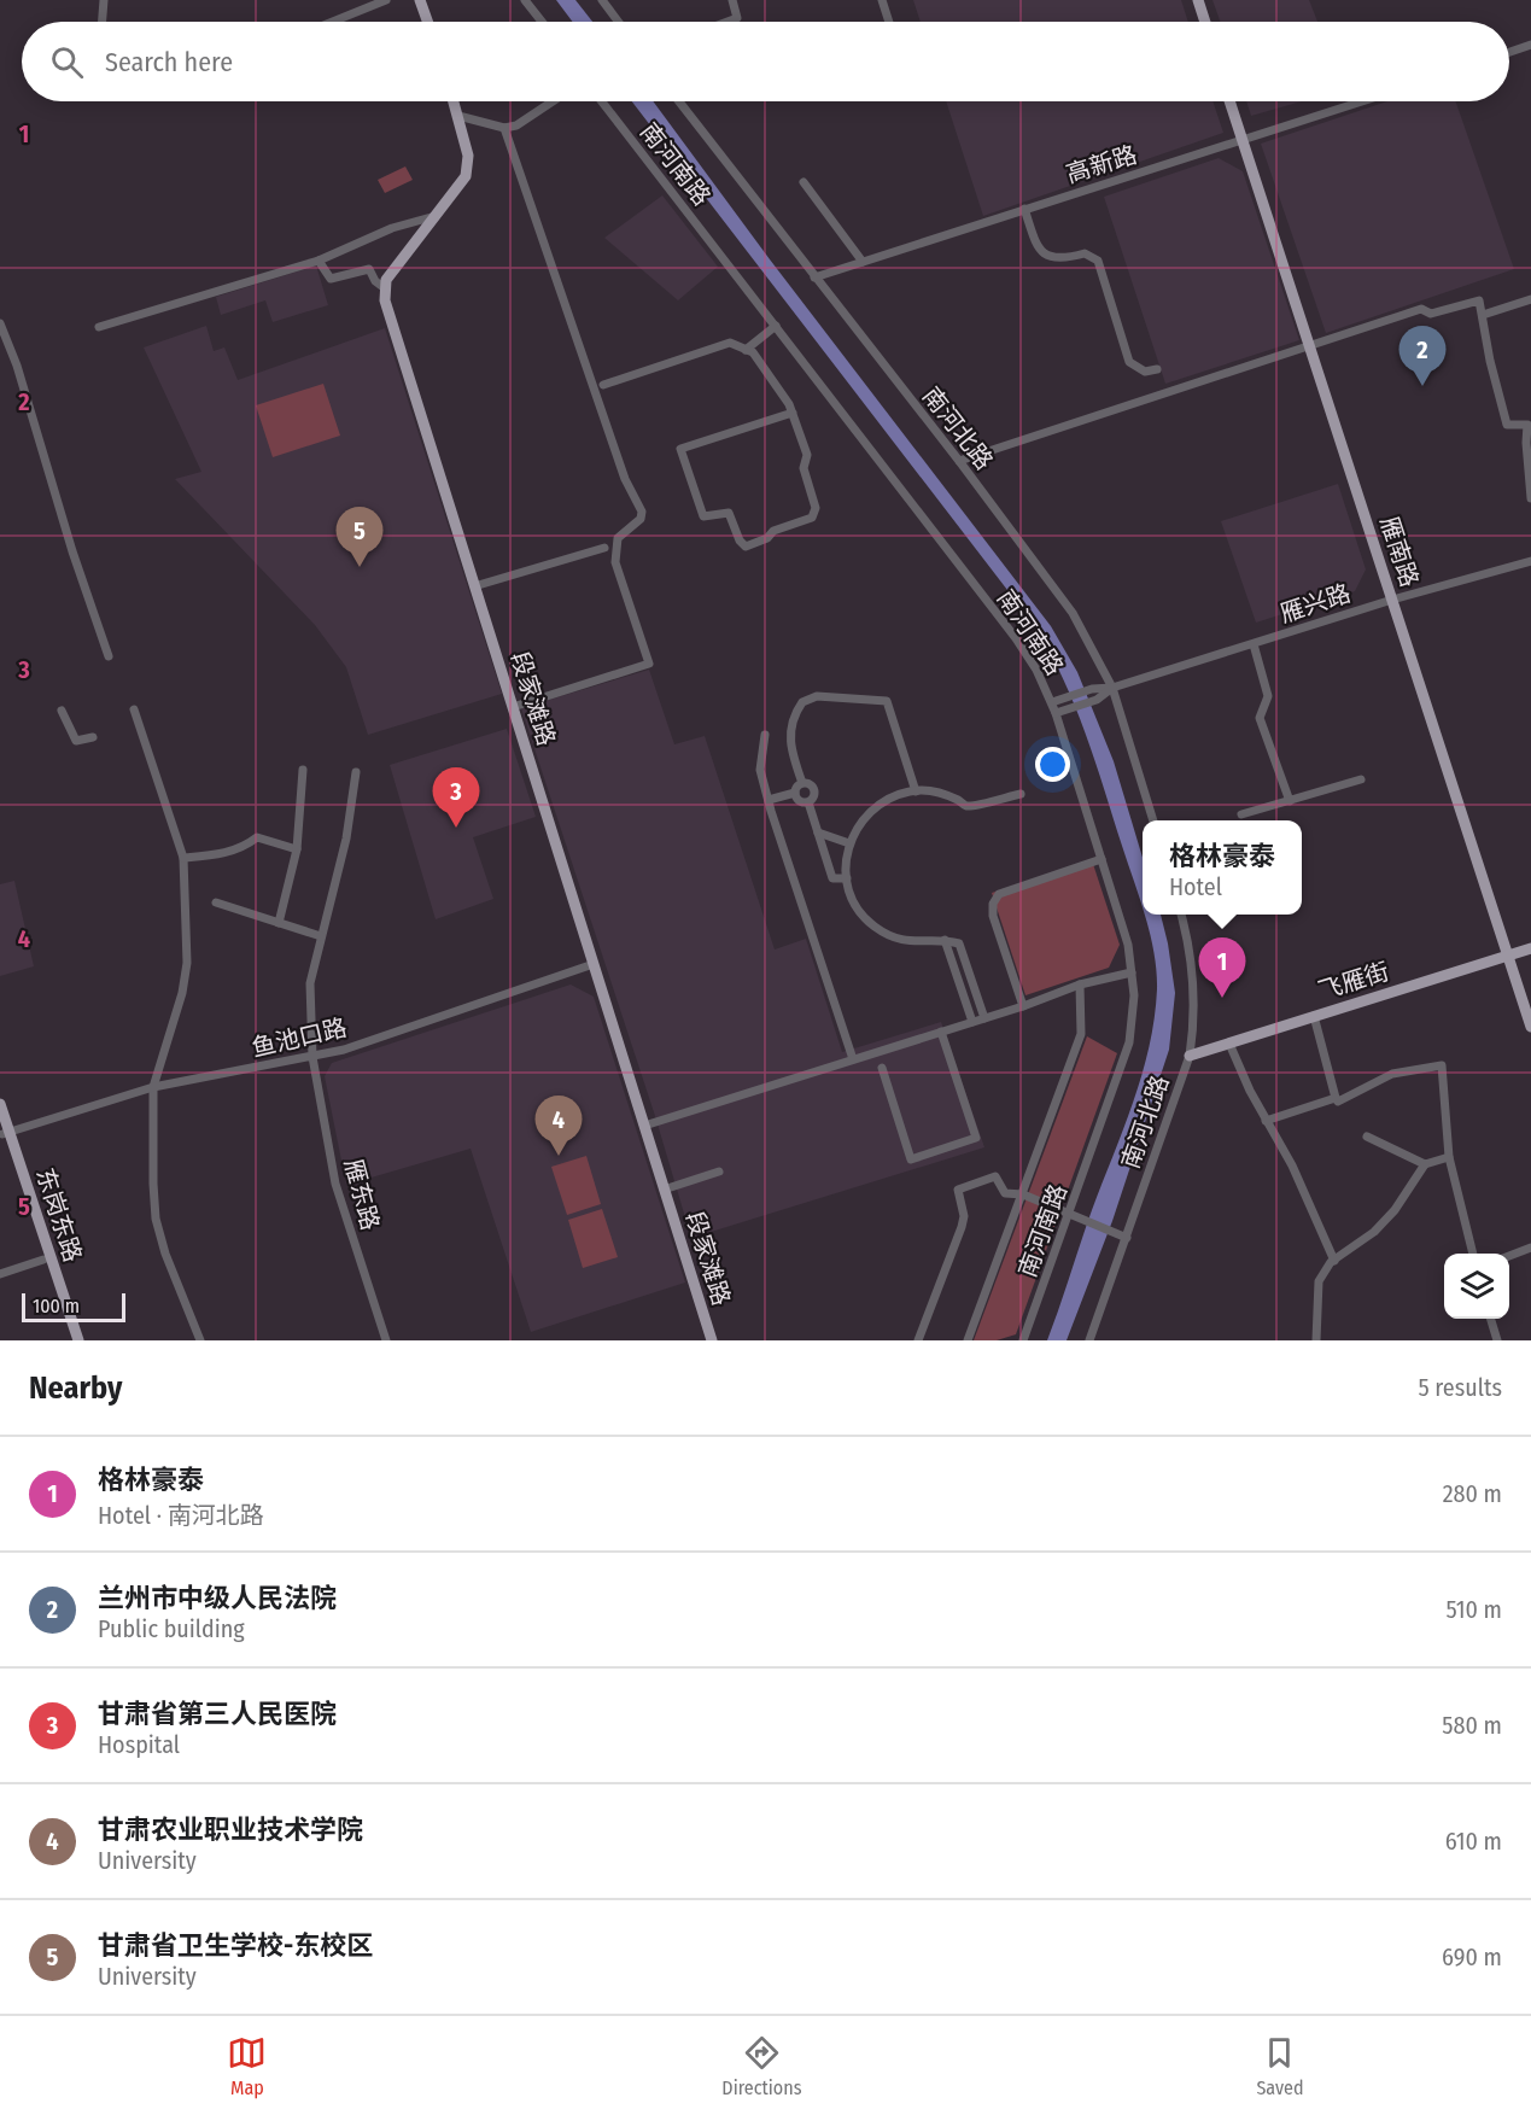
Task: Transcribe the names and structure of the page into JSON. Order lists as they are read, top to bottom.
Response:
{
  "streets": {
    "main road": [
      "雁南路",
      "段家滩路",
      "飞雁街",
      "东岗东路"
    ],
    "street": [
      "南河南路",
      "高新路",
      "南河北路",
      "雁兴路",
      "鱼池口路",
      "雁东路"
    ]
  },
  "crossings": [
    ["高新路", "南河北路"],
    ["高新路", "雁南路"],
    ["南河北路", "雁兴路"],
    ["南河北路", "飞雁街"],
    ["雁南路", "雁兴路"],
    ["雁南路", "飞雁街"],
    ["段家滩路", "鱼池口路"],
    ["鱼池口路", "雁东路"],
    ["鱼池口路", "东岗东路"]
  ],
  "scale_bar": "100 m",
  "page": {
    "search": "Search here",
    "pins": [
      "2",
      "5",
      "3",
      "1",
      "4"
    ],
    "popup": ["格林豪泰", "Hotel"],
    "scale": "100 m",
    "heading": ["Nearby", "5 results"],
    "list": [
      {
        "mark": "1",
        "name": "格林豪泰",
        "note": "Hotel · 南河北路",
        "value": "280 m"
      },
      {
        "mark": "2",
        "name": "兰州市中级人民法院",
        "note": "Public building",
        "value": "510 m"
      },
      {
        "mark": "3",
        "name": "甘肃省第三人民医院",
        "note": "Hospital",
        "value": "580 m"
      },
      {
        "mark": "4",
        "name": "甘肃农业职业技术学院",
        "note": "University",
        "value": "610 m"
      },
      {
        "mark": "5",
        "name": "甘肃省卫生学校-东校区",
        "note": "University",
        "value": "690 m"
      }
    ],
    "nav": ["Map", "Directions", "Saved"]
  },
  "grid": {
    "rows": [
      "1",
      "2",
      "3",
      "4",
      "5"
    ]
  }
}
